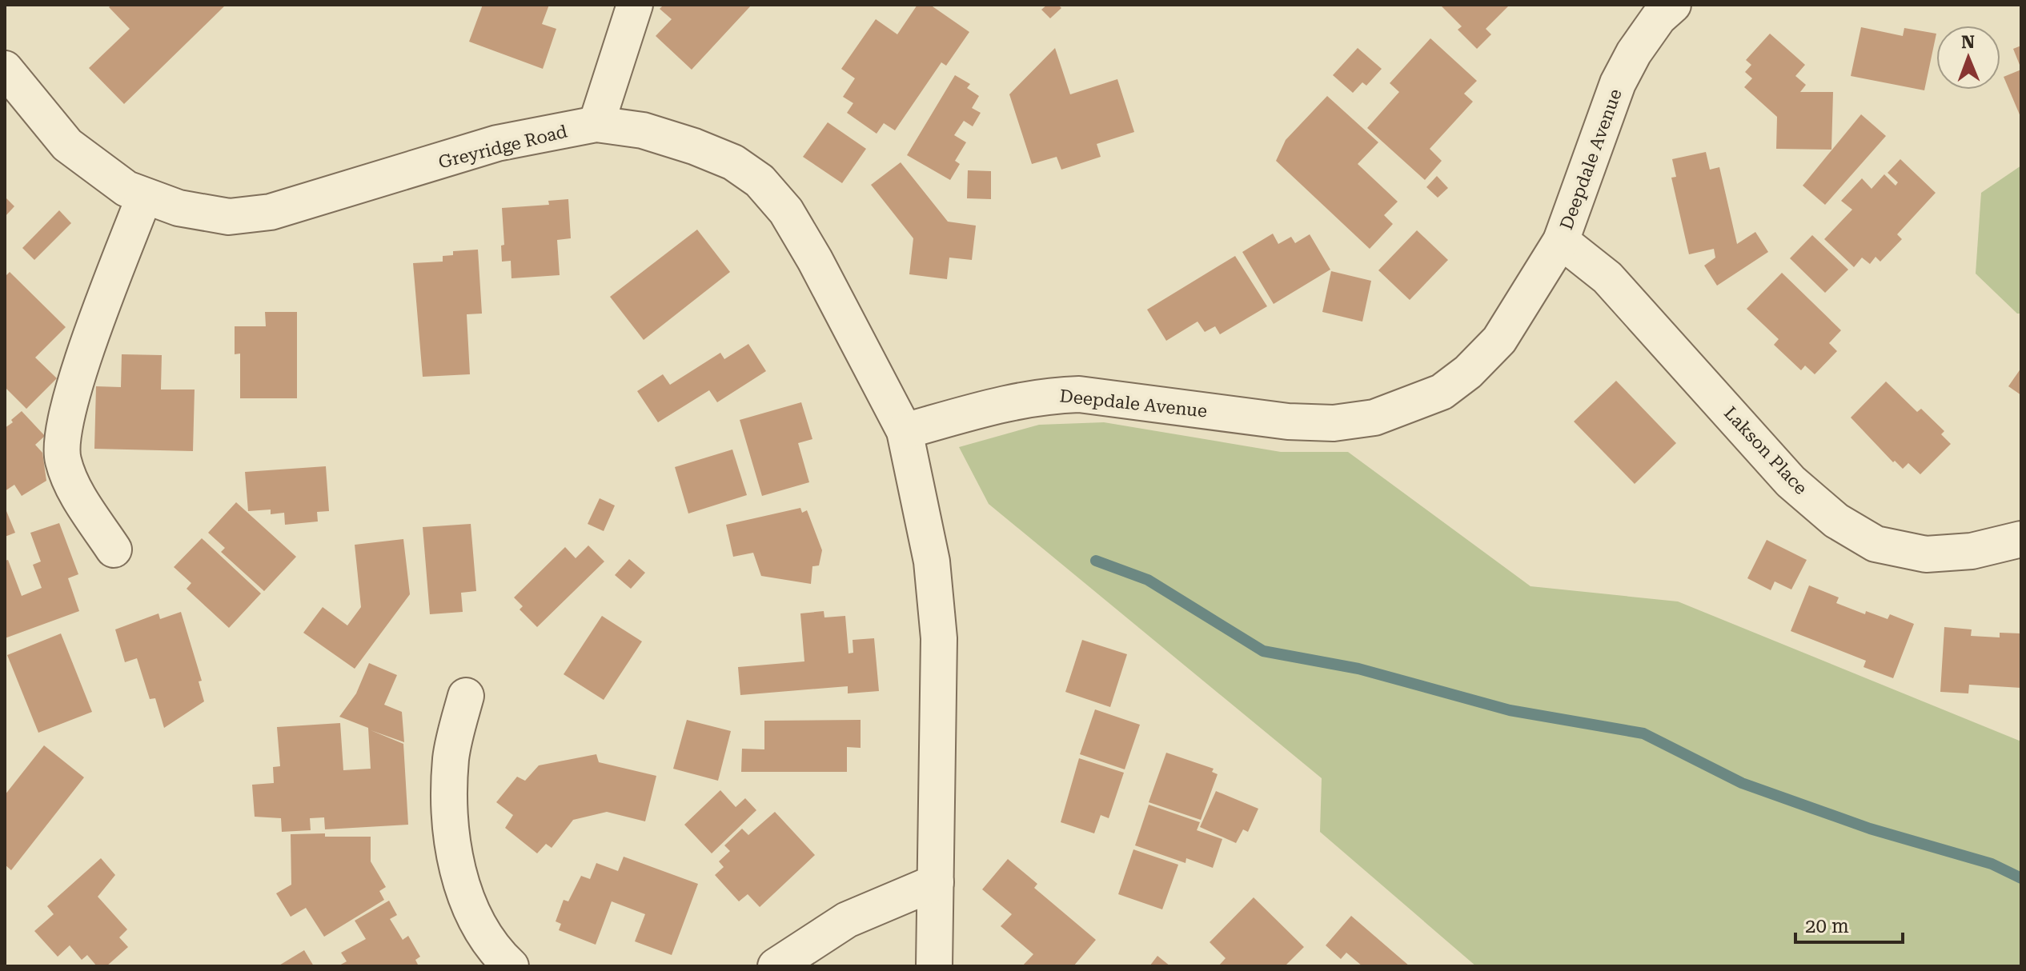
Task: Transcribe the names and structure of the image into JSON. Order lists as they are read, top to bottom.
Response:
{
  "streets": {
    "street": ["Greyridge Road", "Deepdale Avenue", "Lakson Place"]
  },
  "crossings": [
    ["Greyridge Road", "Deepdale Avenue"],
    ["Deepdale Avenue", "Lakson Place"]
  ],
  "scale_bar": "20 m",
  "north": "top"
}
